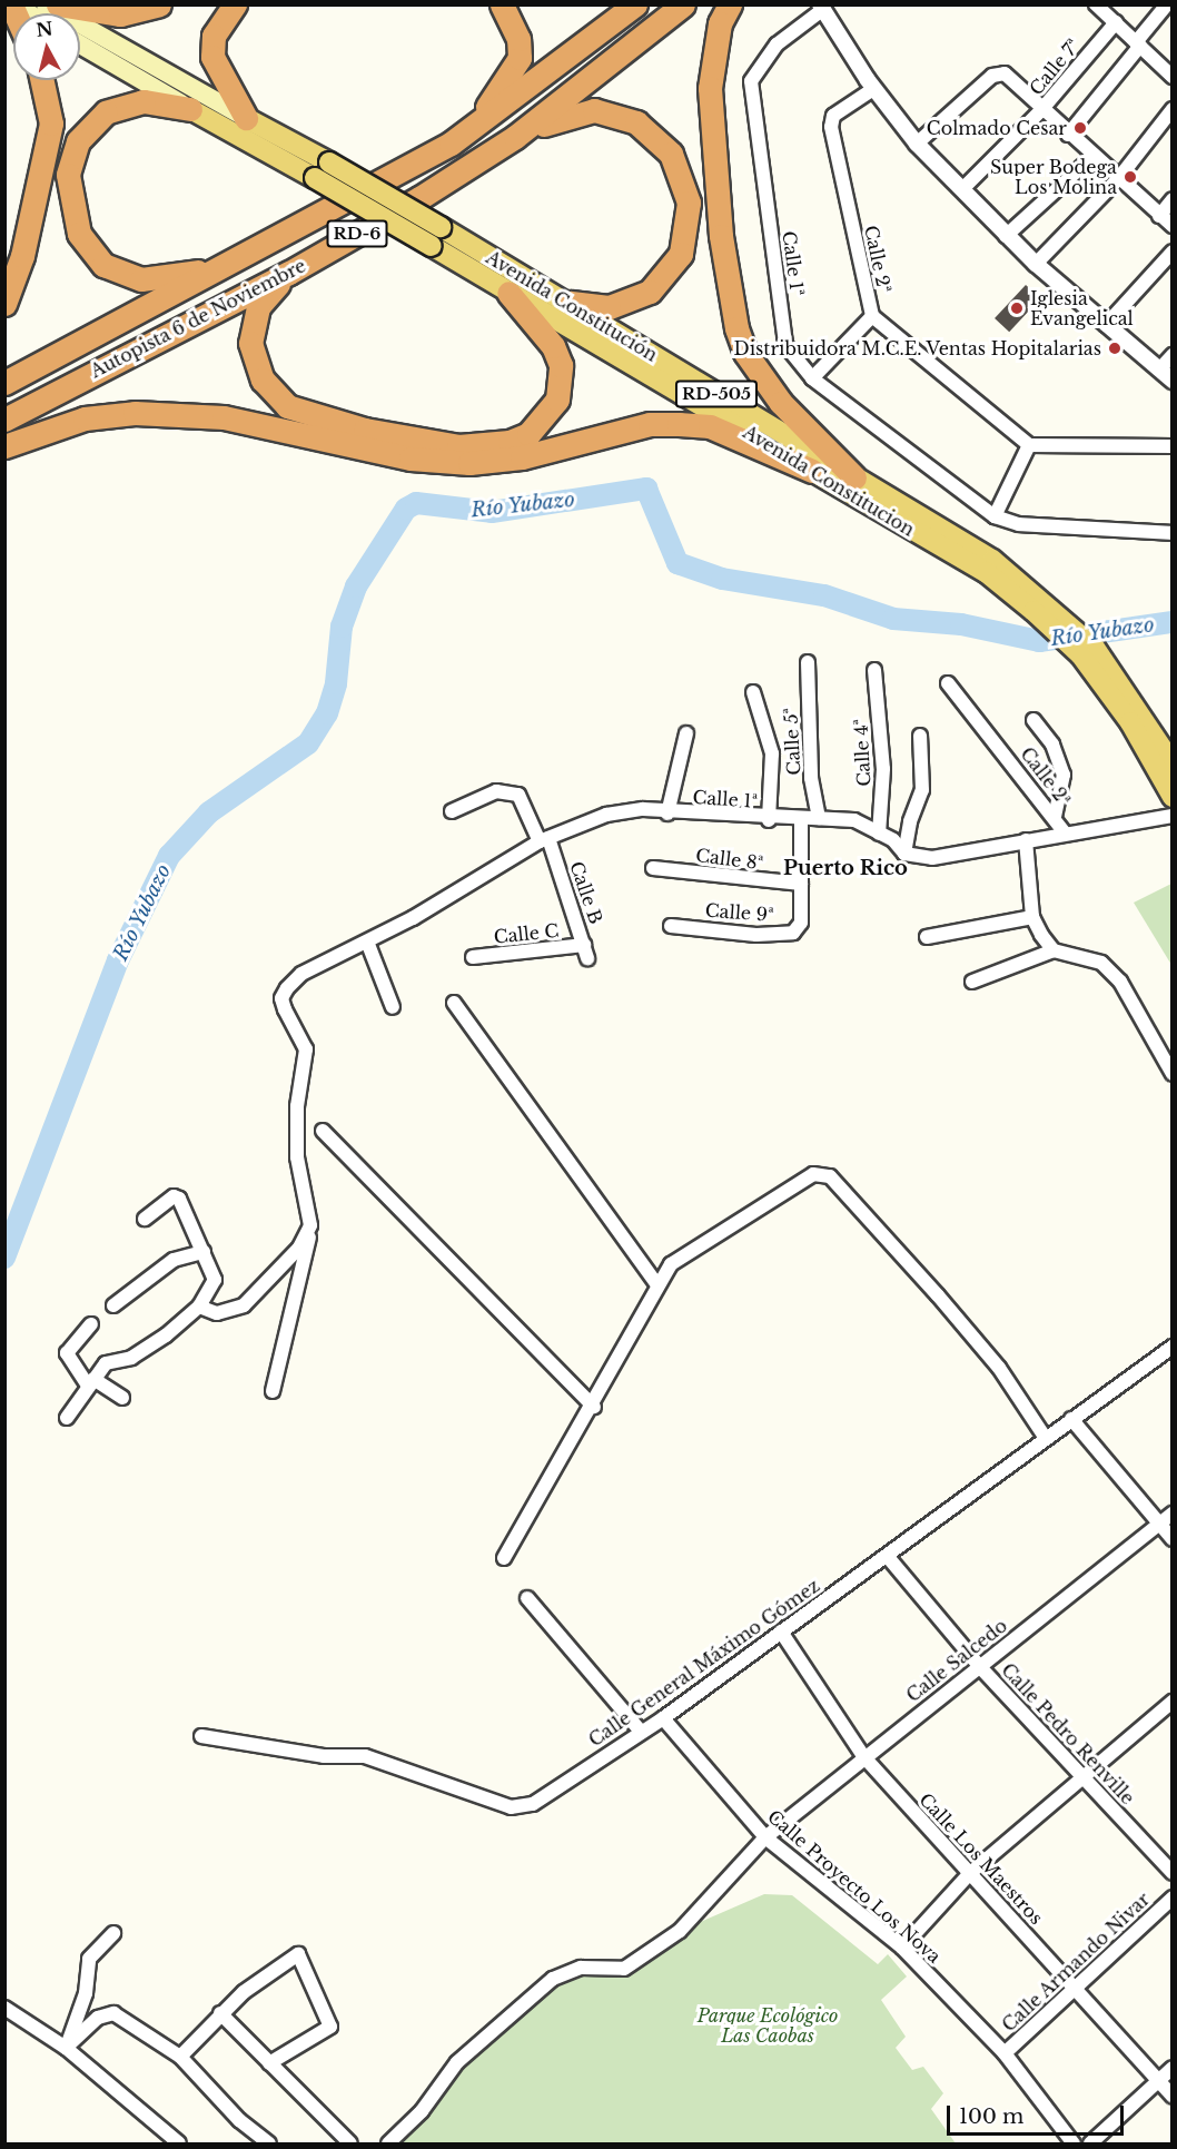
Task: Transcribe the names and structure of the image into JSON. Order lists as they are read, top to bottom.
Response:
{
  "streets": {
    "highway": ["RD-6", "Autopista 6 de Noviembre"],
    "main road": ["Avenida Constitución", "RD-505", "Avenida Constitucion"],
    "street": [
      "Calle 7ª",
      "Calle 2ª",
      "Calle 1ª",
      "Calle 5ª",
      "Calle 4ª",
      "Calle 8ª",
      "Calle B",
      "Calle 9ª",
      "Calle C",
      "Calle Salcedo",
      "Calle General Máximo Gómez",
      "Calle Pedro Renville",
      "Calle Los Maestros",
      "Calle Proyecto Los Nova",
      "Calle Armando Nivar"
    ]
  },
  "crossings": [
    ["Calle 1ª", "Calle 5ª"],
    ["Calle 1ª", "Calle 4ª"],
    ["Calle 1ª", "Calle B"],
    ["Avenida Constitución", "Avenida Constitucion"],
    ["RD-505", "Avenida Constitucion"],
    ["Calle 8ª", "Calle 9ª"],
    ["Calle B", "Calle C"],
    ["Calle Salcedo", "Calle Pedro Renville"],
    ["Calle Salcedo", "Calle Los Maestros"],
    ["Calle Salcedo", "Calle Proyecto Los Nova"],
    ["Calle General Máximo Gómez", "Calle Pedro Renville"],
    ["Calle General Máximo Gómez", "Calle Los Maestros"],
    ["Calle General Máximo Gómez", "Calle Proyecto Los Nova"],
    ["Calle Los Maestros", "Calle Armando Nivar"],
    ["Calle Proyecto Los Nova", "Calle Armando Nivar"]
  ],
  "districts": ["Puerto Rico"],
  "water": ["Río Yubazo"],
  "parks": ["Parque Ecológico Las Caobas"],
  "places": [
    "Colmado Cesar",
    "Super Bodega Los Molina",
    "Iglesia Evangelical",
    "Distribuidora M.C.E. Ventas Hopitalarias"
  ],
  "scale_bar": "100 m",
  "north": "top"
}
